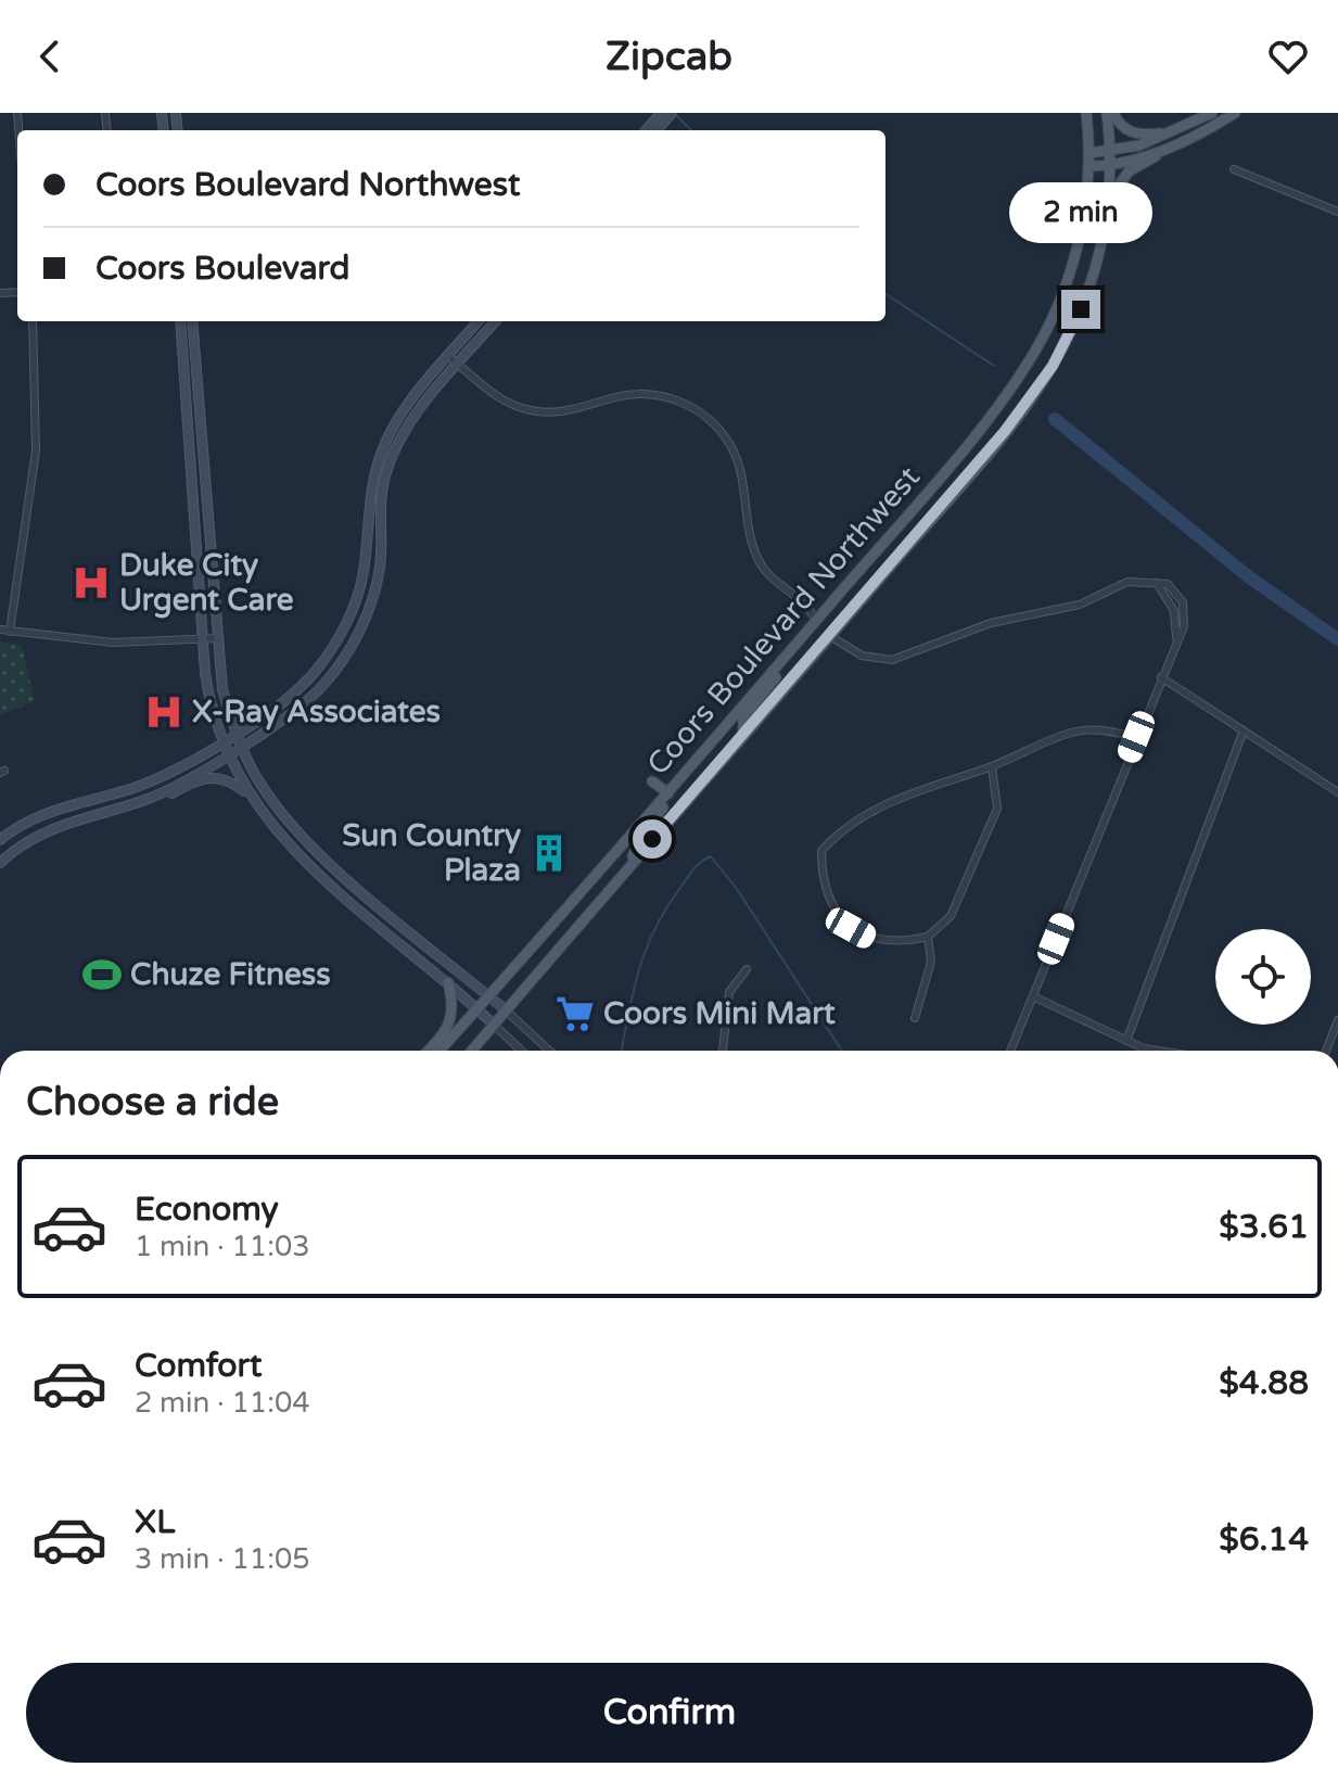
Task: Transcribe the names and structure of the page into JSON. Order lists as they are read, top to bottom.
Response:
{
  "streets": {
    "main road": ["Coors Boulevard Northwest"]
  },
  "places": {
    "hospital": ["Duke City Urgent Care", "X-Ray Associates"],
    "building": ["Sun Country Plaza"],
    "sports": ["Chuze Fitness"],
    "supermarket": ["Coors Mini Mart"]
  },
  "page": {
    "header": "Zipcab",
    "banner": ["Coors Boulevard Northwest", "Coors Boulevard"],
    "bubble": "2 min",
    "heading": "Choose a ride",
    "list": [
      {
        "name": "Economy",
        "note": "1 min · 11:03",
        "value": "$3.61"
      },
      {
        "name": "Comfort",
        "note": "2 min · 11:04",
        "value": "$4.88"
      },
      {
        "name": "XL",
        "note": "3 min · 11:05",
        "value": "$6.14"
      }
    ],
    "buttons": "Confirm"
  }
}
